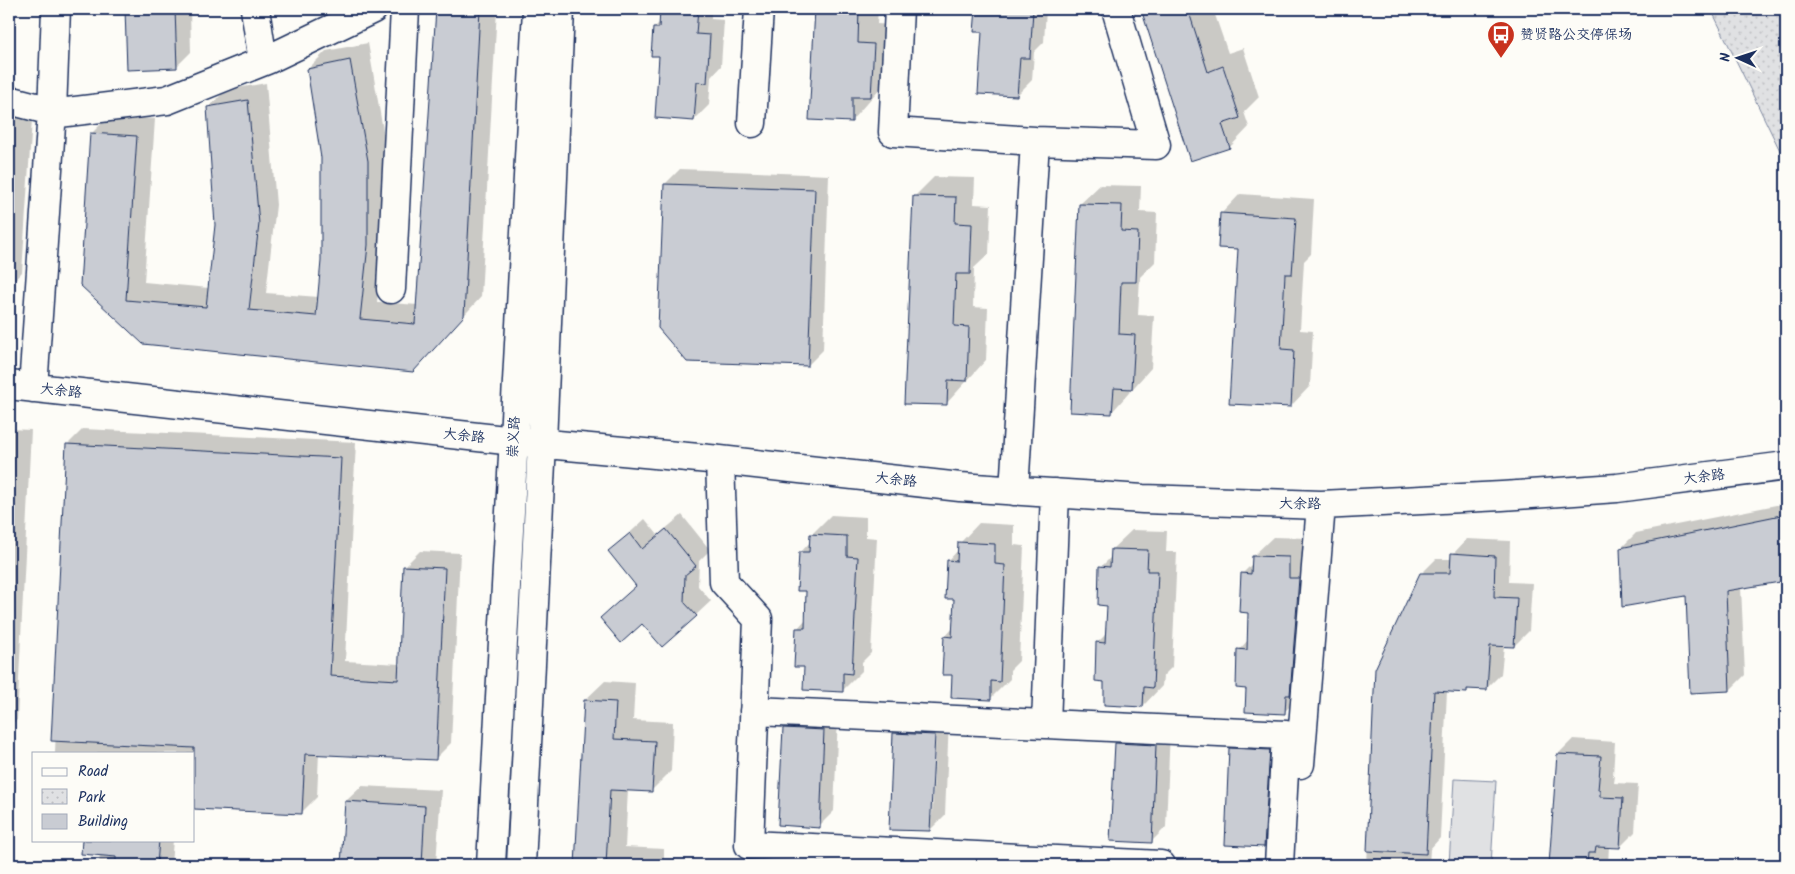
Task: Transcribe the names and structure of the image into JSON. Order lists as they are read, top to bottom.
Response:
{
  "streets": {
    "street": ["大余路", "崇义路"]
  },
  "crossings": [
    ["大余路", "崇义路"]
  ],
  "places": {
    "bus stop": ["赞贤路公交停保场"]
  },
  "legend": ["Road", "Park", "Building"],
  "north": "left"
}
